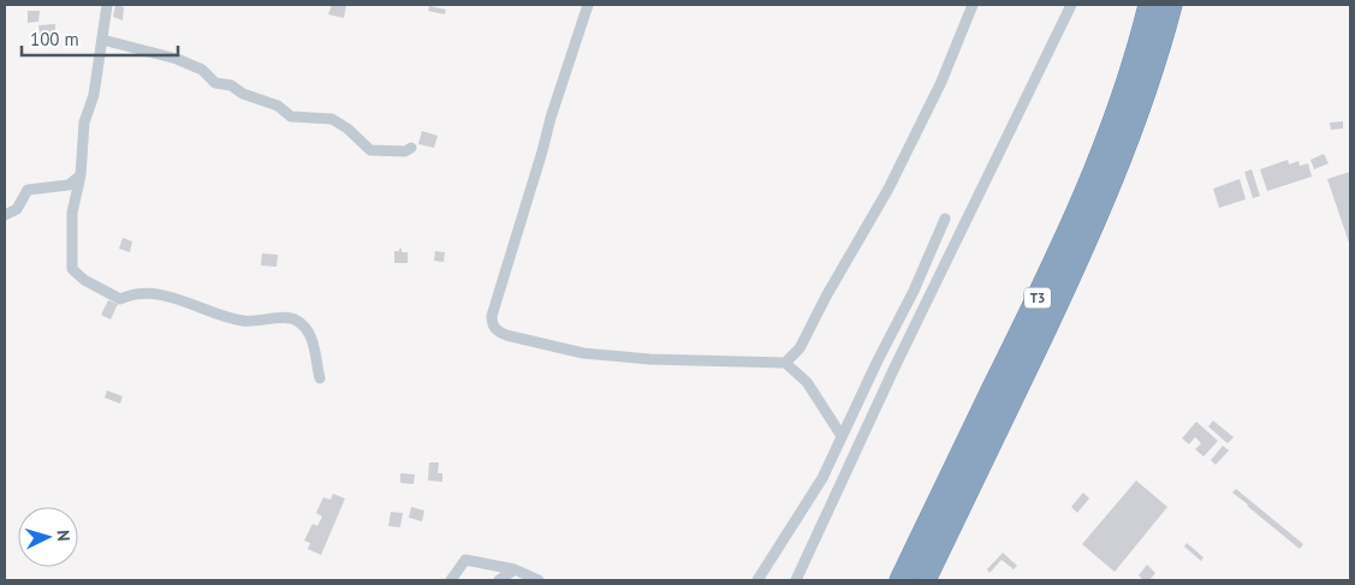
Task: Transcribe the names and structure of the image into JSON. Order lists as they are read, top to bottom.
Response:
{
  "streets": {
    "highway": ["T3"]
  },
  "scale_bar": "100 m",
  "north": "right"
}
